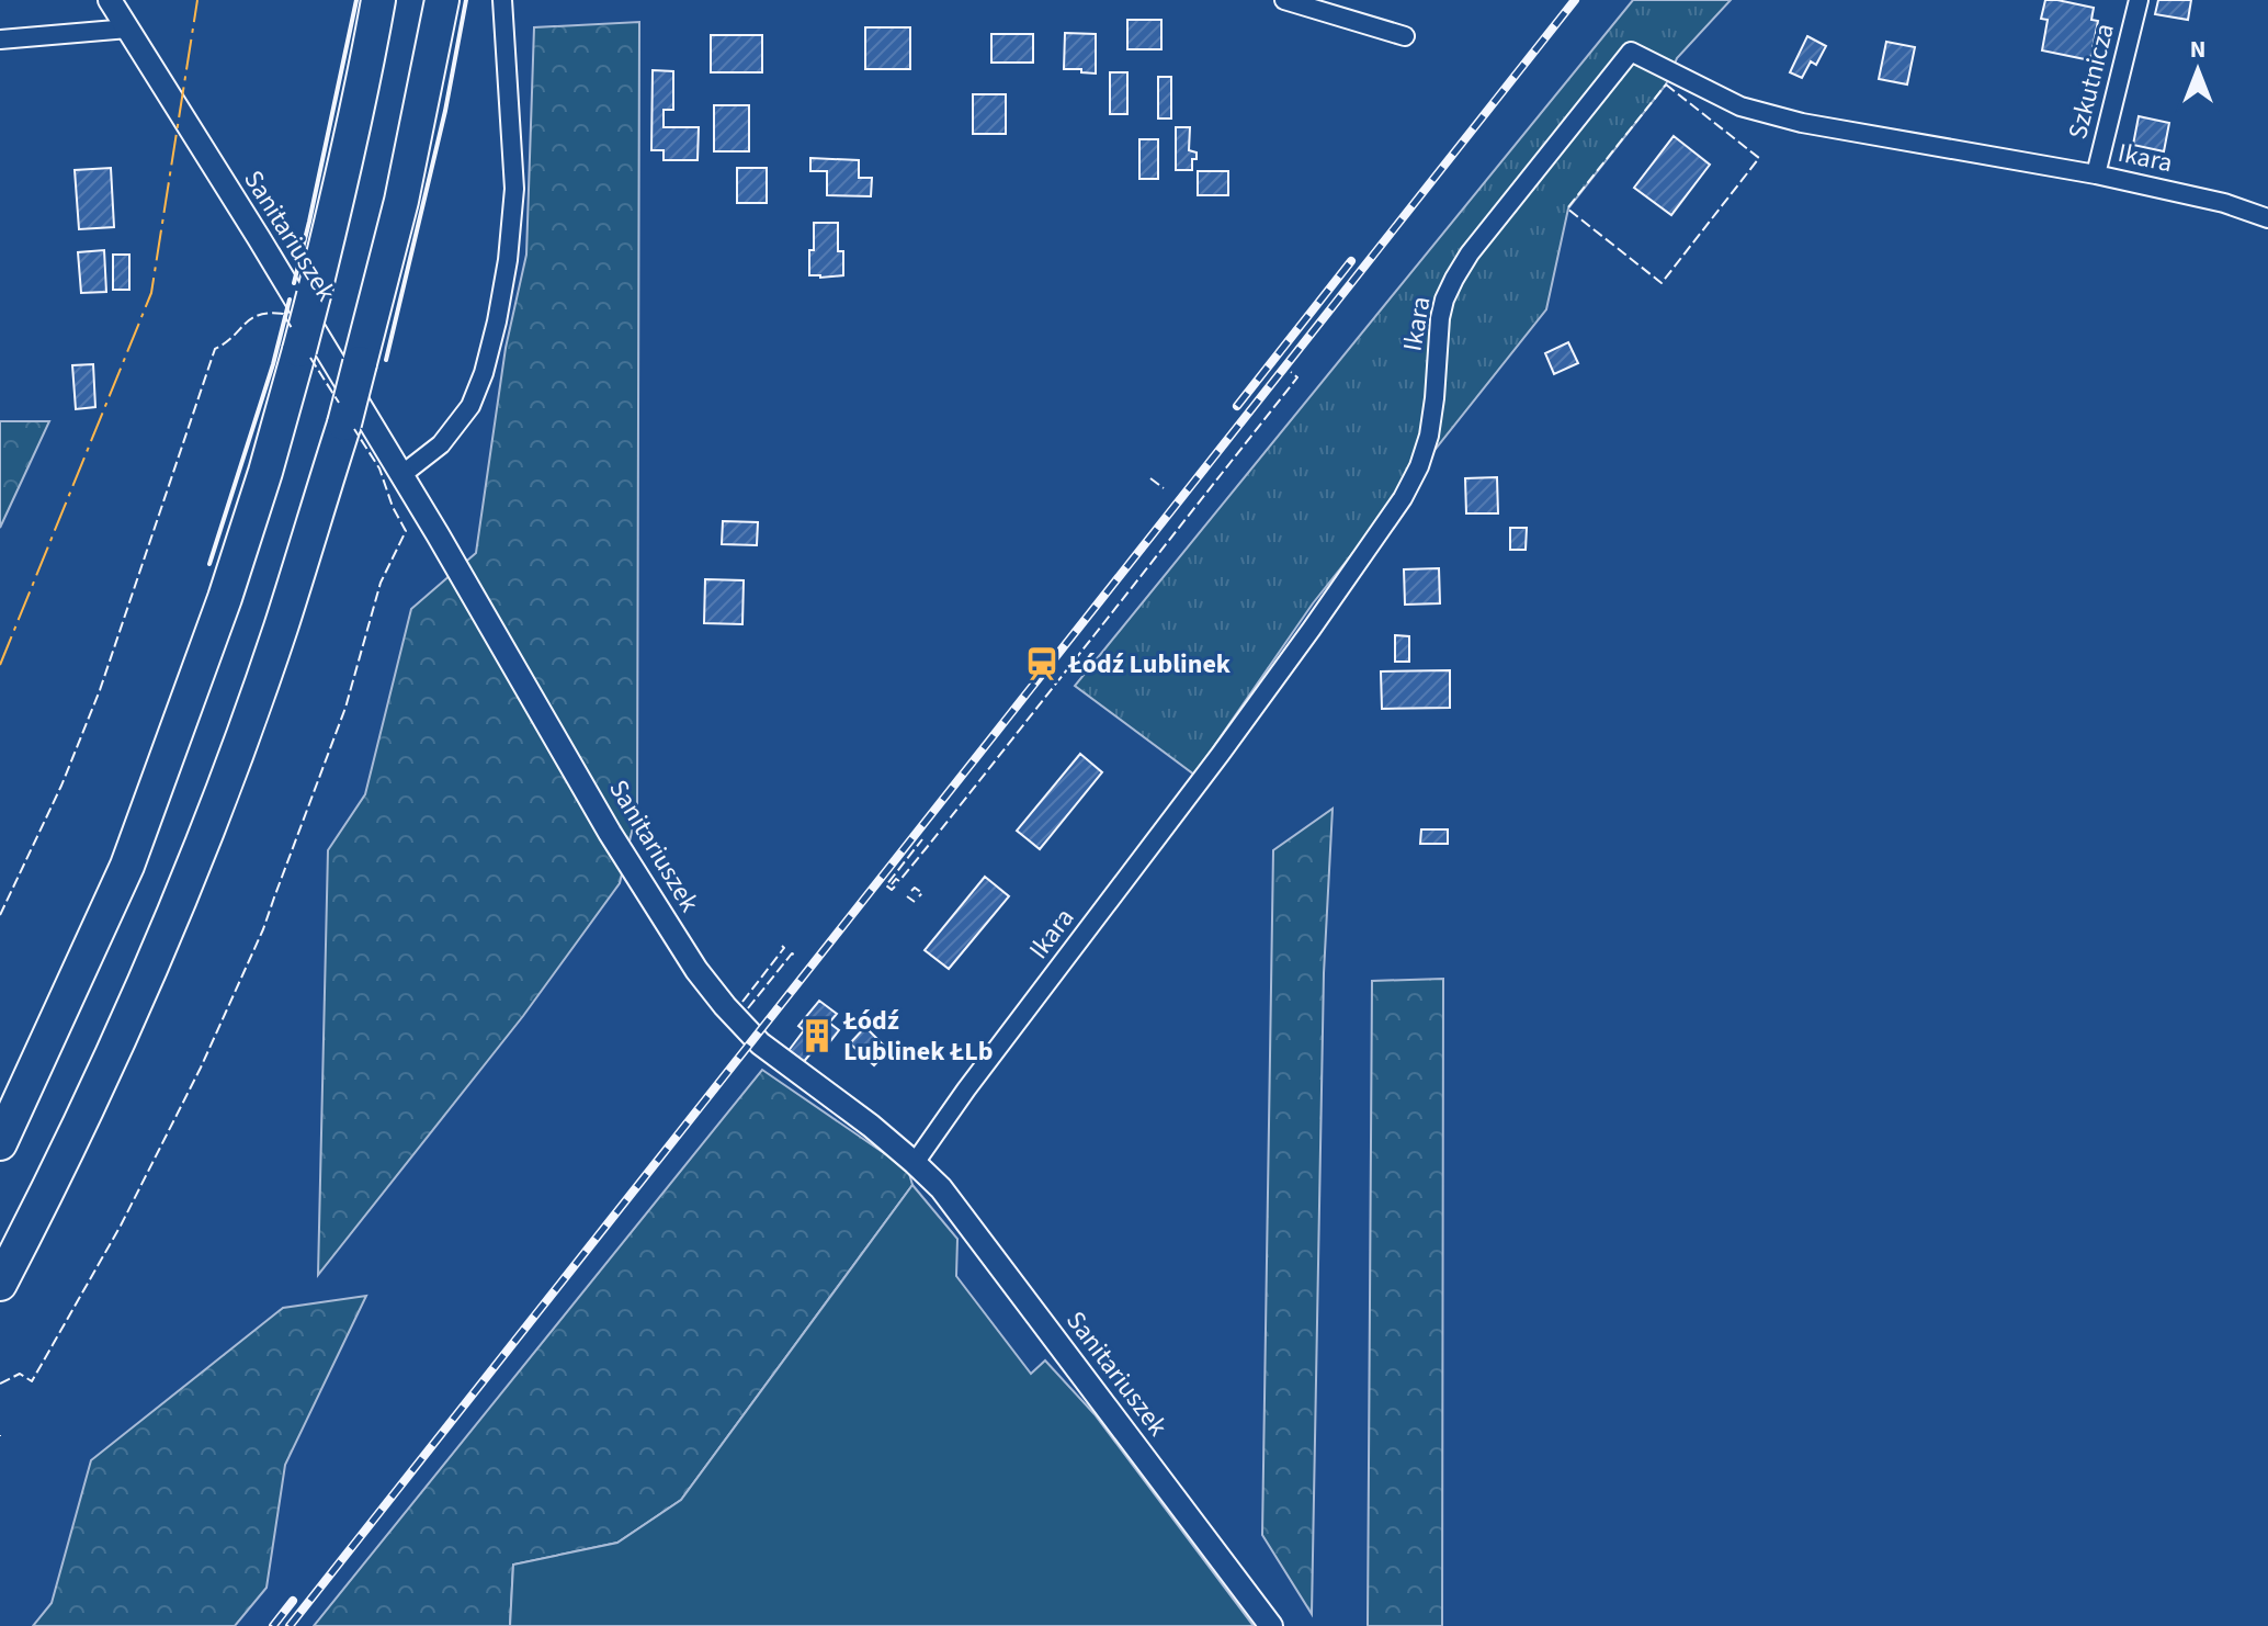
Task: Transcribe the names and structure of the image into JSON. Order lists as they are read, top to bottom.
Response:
{
  "streets": {
    "street": ["Szkutnicza", "Ikara", "Sanitariuszek"]
  },
  "crossings": [
    ["Szkutnicza", "Ikara"],
    ["Ikara", "Sanitariuszek"]
  ],
  "places": {
    "station": ["Łódź Lublinek"],
    "building": ["Łódź Lublinek ŁLb"]
  },
  "north": "top"
}
